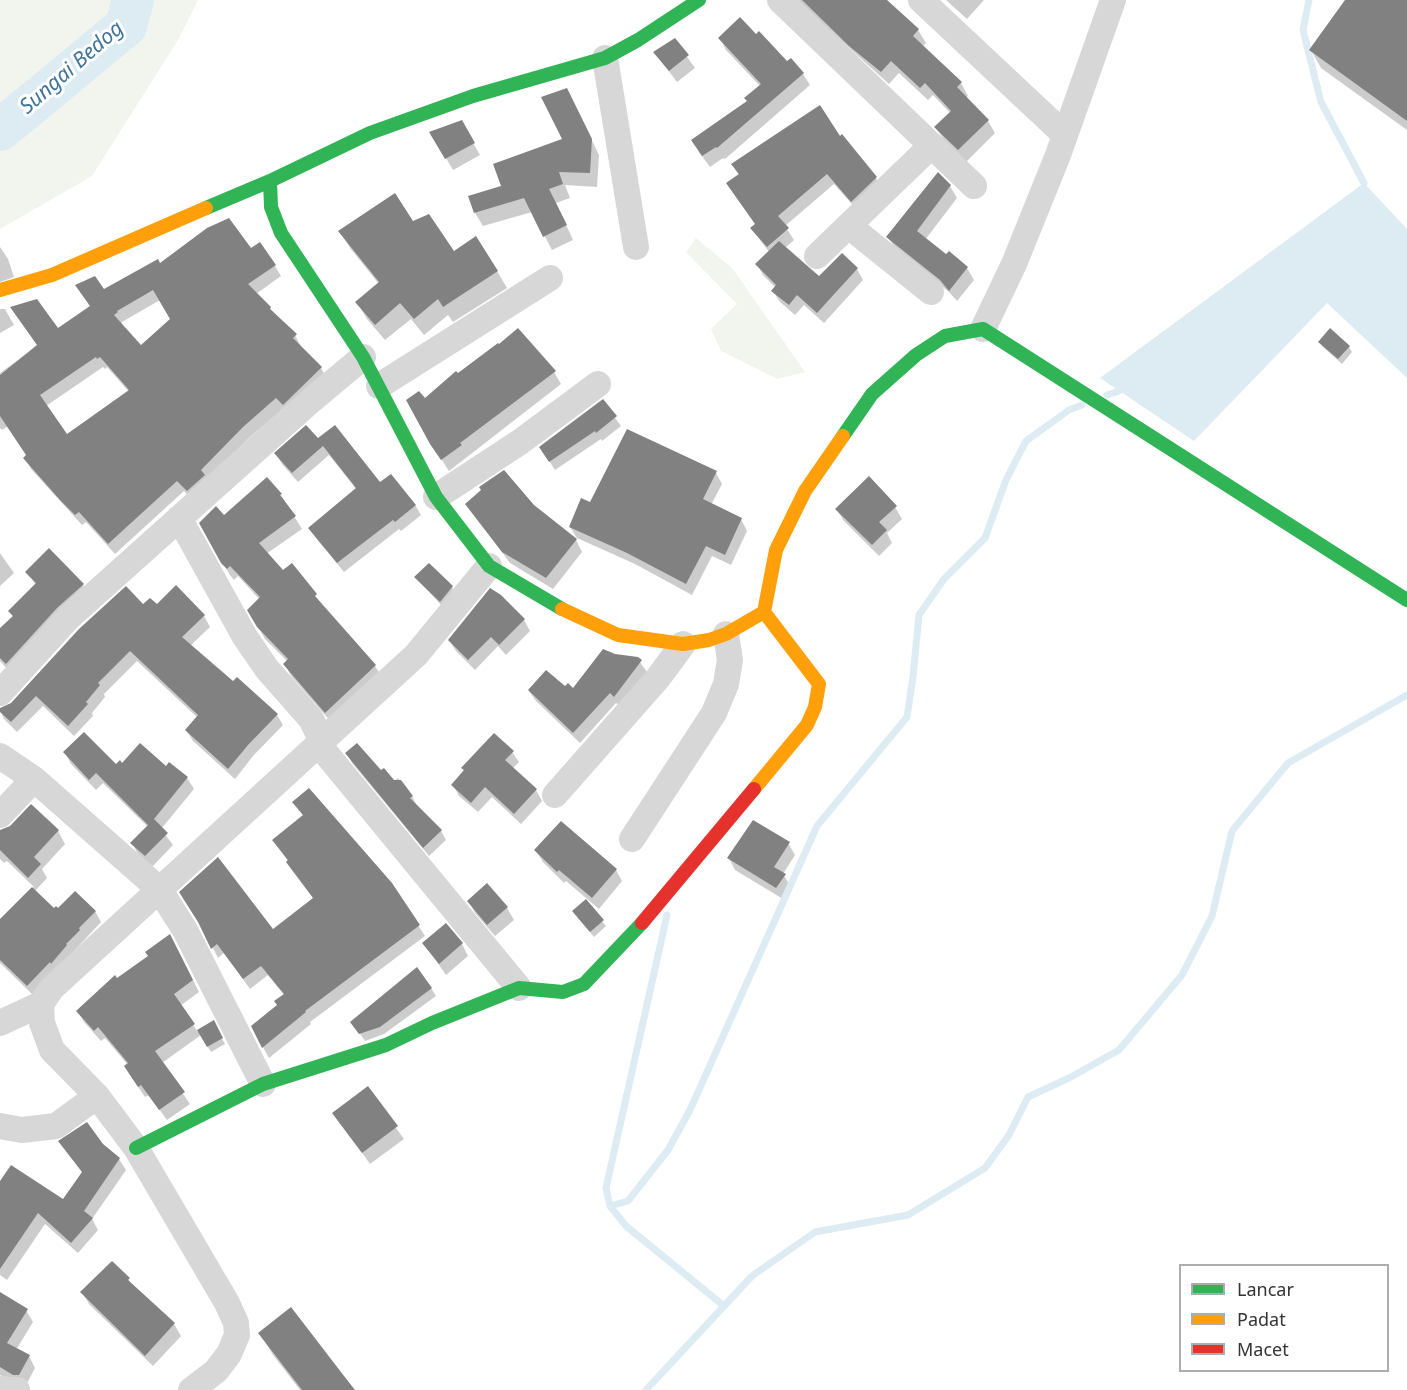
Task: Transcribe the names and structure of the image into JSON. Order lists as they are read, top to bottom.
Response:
{
  "water": ["Sungai Bedog"],
  "legend": ["Lancar", "Padat", "Macet"]
}
